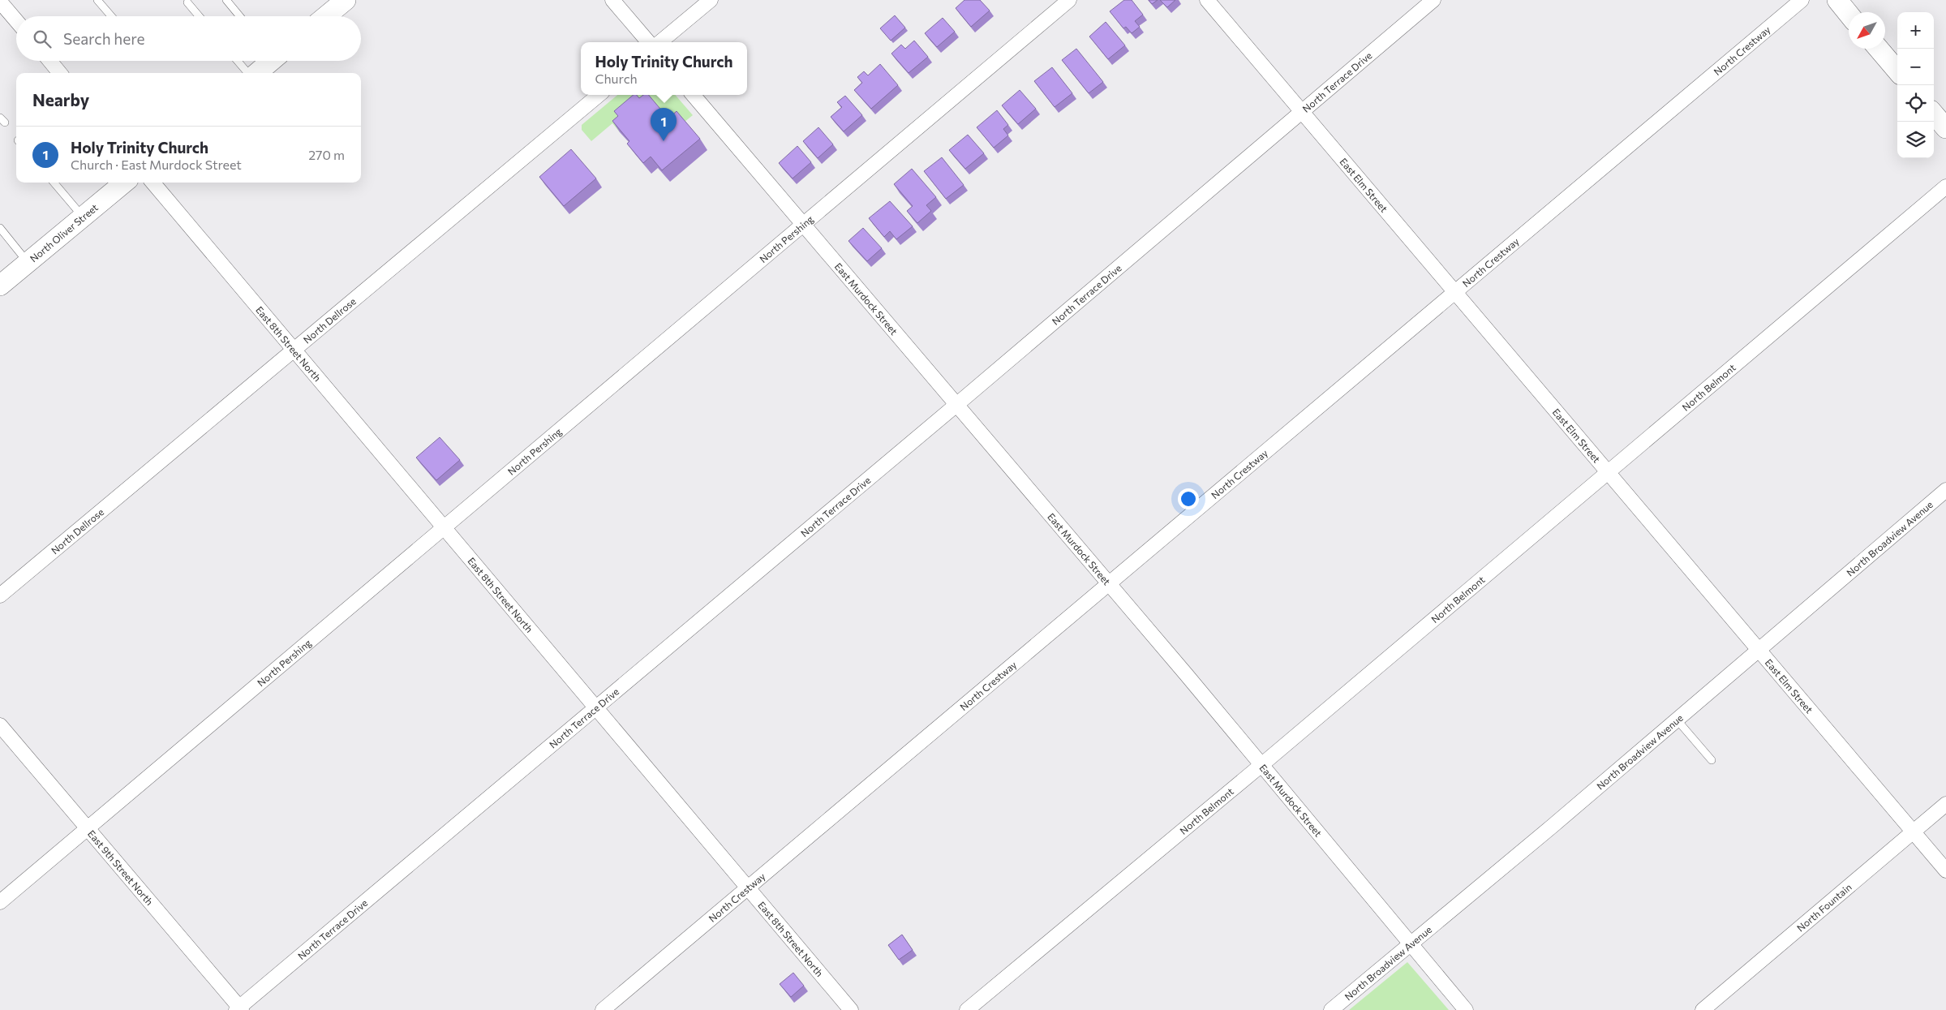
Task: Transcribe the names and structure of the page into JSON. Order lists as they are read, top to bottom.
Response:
{
  "streets": {
    "main road": ["North Oliver Street"],
    "street": [
      "North Crestway",
      "North Terrace Drive",
      "East Elm Street",
      "North Pershing",
      "East Murdock Street",
      "North Dellrose",
      "East 8th Street North",
      "North Belmont",
      "North Broadview Avenue",
      "East 9th Street North",
      "North Fountain"
    ]
  },
  "crossings": [
    ["North Crestway", "East Elm Street"],
    ["North Crestway", "East Murdock Street"],
    ["North Crestway", "East 8th Street North"],
    ["North Terrace Drive", "East Elm Street"],
    ["North Terrace Drive", "East Murdock Street"],
    ["North Terrace Drive", "East 8th Street North"],
    ["North Terrace Drive", "East 9th Street North"],
    ["East Elm Street", "North Belmont"],
    ["East Elm Street", "North Broadview Avenue"],
    ["East Elm Street", "North Fountain"],
    ["North Pershing", "East Murdock Street"],
    ["North Pershing", "East 8th Street North"],
    ["North Pershing", "East 9th Street North"],
    ["East Murdock Street", "North Belmont"],
    ["East Murdock Street", "North Broadview Avenue"],
    ["North Dellrose", "East 8th Street North"]
  ],
  "north": "bottom left",
  "page": {
    "map_buttons": ["+", "−"],
    "search": "Search here",
    "popup": ["Holy Trinity Church", "Church"],
    "heading": "Nearby",
    "pins": "1",
    "list": [
      {
        "mark": "1",
        "name": "Holy Trinity Church",
        "note": "Church · East Murdock Street",
        "value": "270 m"
      }
    ]
  }
}
